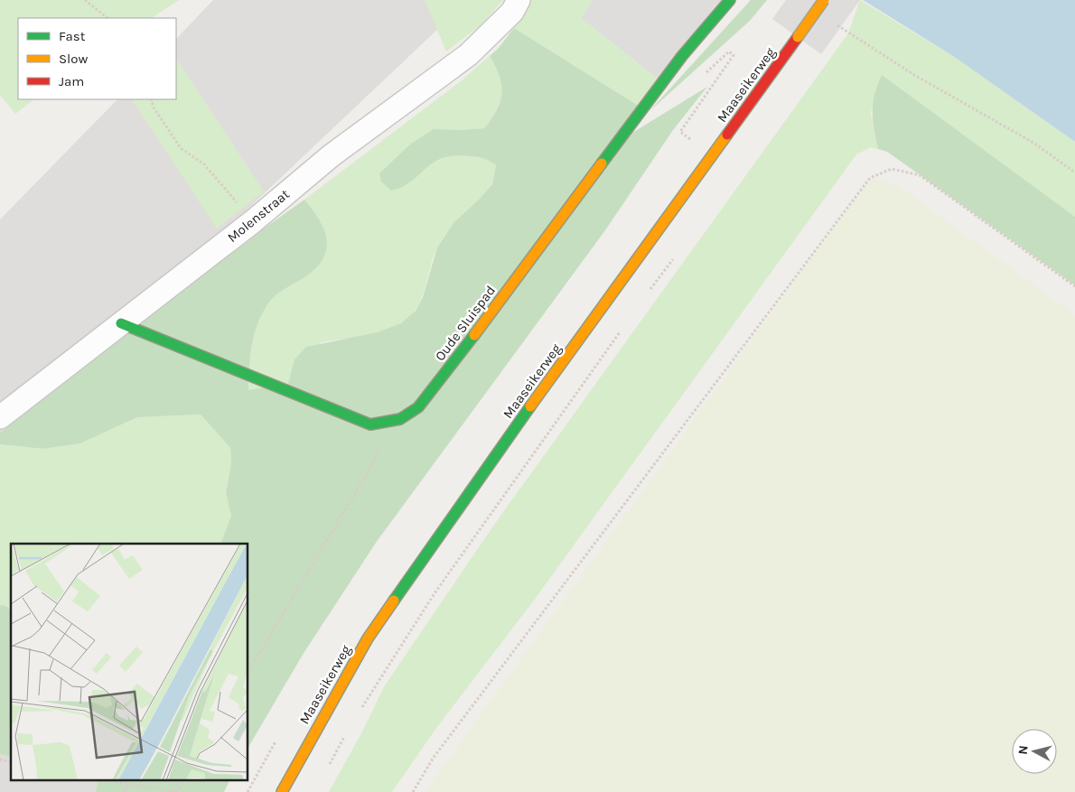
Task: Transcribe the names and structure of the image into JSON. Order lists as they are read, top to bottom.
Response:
{
  "streets": {
    "main road": ["Maaseikerweg", "Oude Sluispad"],
    "street": ["Molenstraat"]
  },
  "crossings": [
    ["Molenstraat", "Oude Sluispad"]
  ],
  "legend": ["Fast", "Slow", "Jam"],
  "north": "left"
}
